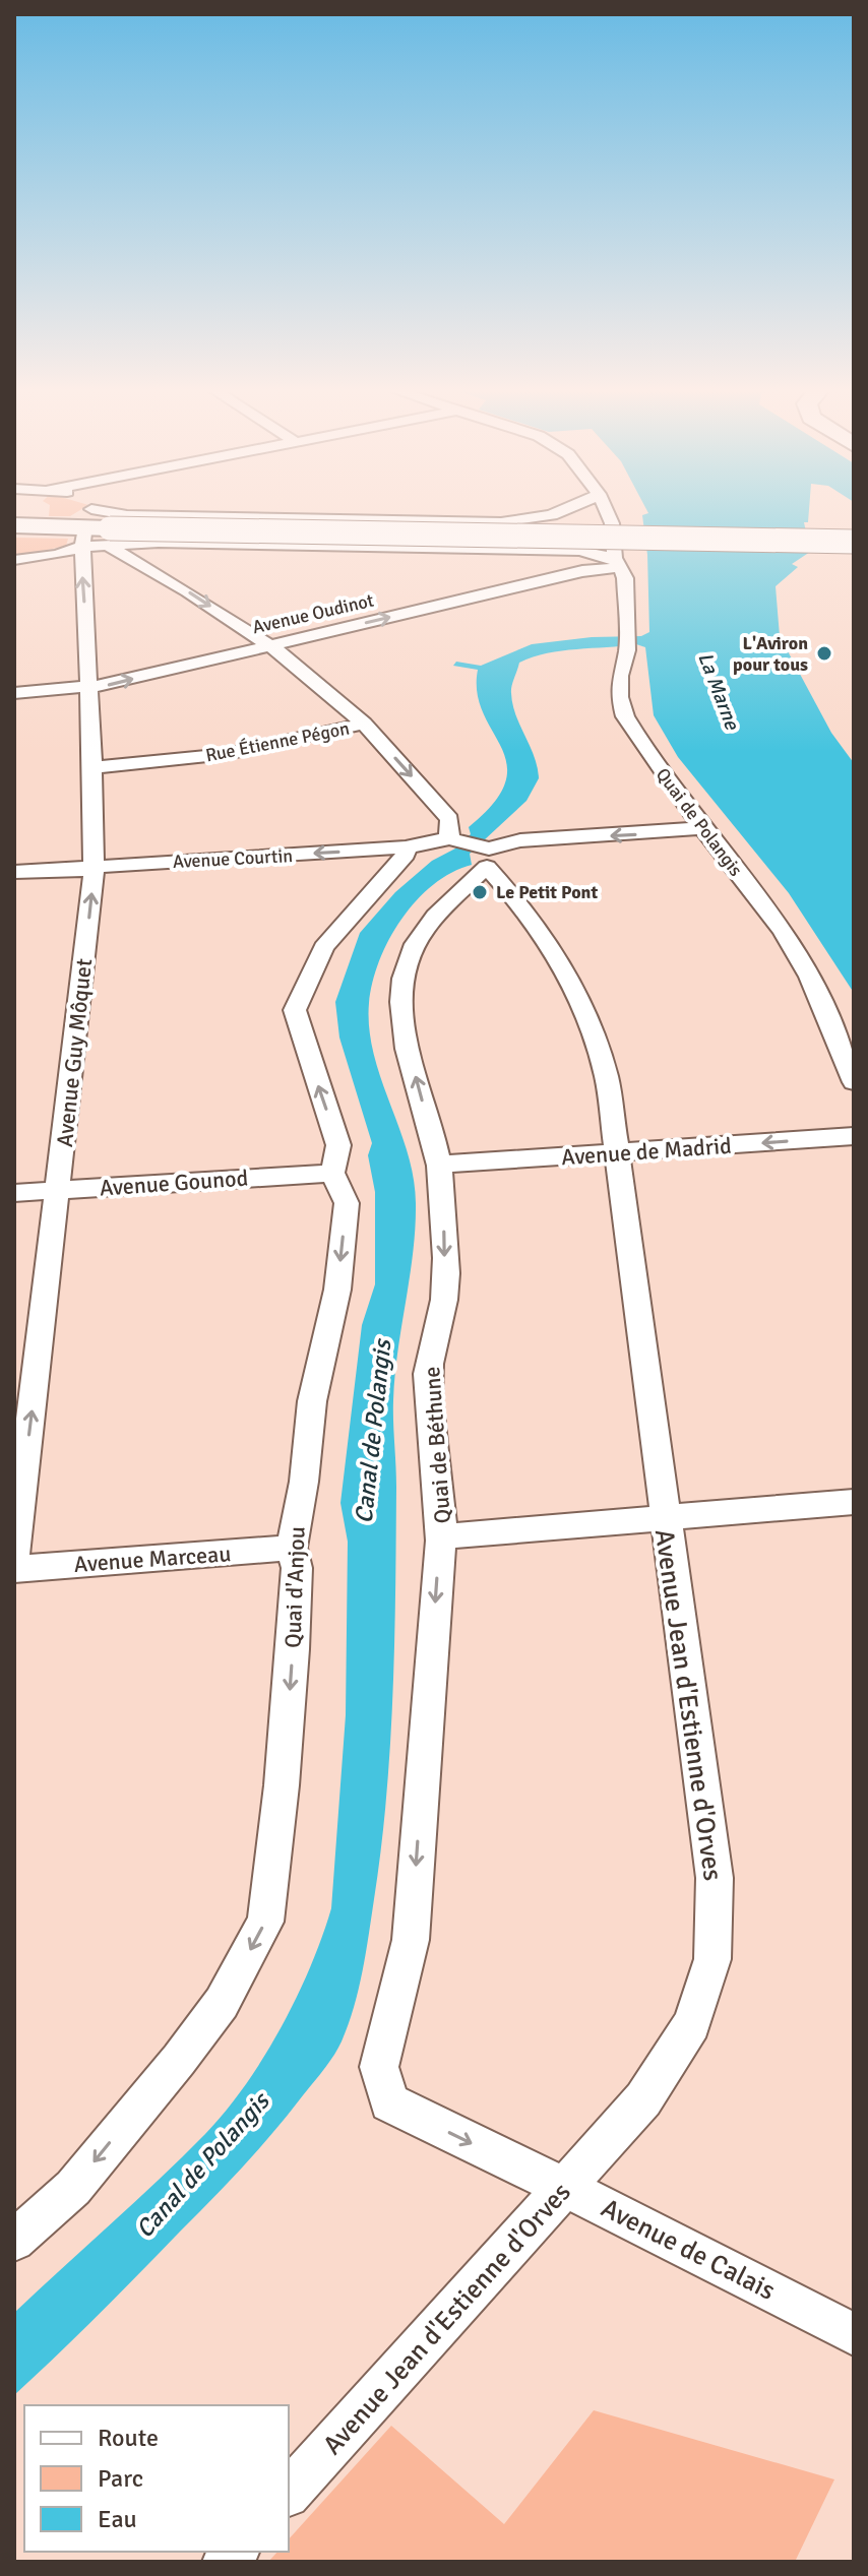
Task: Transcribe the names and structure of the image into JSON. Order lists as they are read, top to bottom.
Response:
{
  "streets": {
    "street": [
      "Avenue Oudinot",
      "Rue Étienne Pégon",
      "Quai de Polangis",
      "Avenue Courtin",
      "Avenue Guy Môquet",
      "Avenue de Madrid",
      "Avenue Gounod",
      "Quai de Béthune",
      "Avenue Marceau",
      "Quai d'Anjou",
      "Avenue Jean d'Estienne d'Orves",
      "Avenue de Calais"
    ]
  },
  "crossings": [
    ["Avenue Oudinot", "Quai de Polangis"],
    ["Avenue Oudinot", "Avenue Guy Môquet"],
    ["Rue Étienne Pégon", "Avenue Guy Môquet"],
    ["Avenue Courtin", "Avenue Guy Môquet"],
    ["Avenue Courtin", "Quai d'Anjou"],
    ["Avenue Guy Môquet", "Avenue Gounod"],
    ["Avenue de Madrid", "Quai de Béthune"],
    ["Avenue de Madrid", "Avenue Jean d'Estienne d'Orves"],
    ["Avenue Gounod", "Quai d'Anjou"],
    ["Quai de Béthune", "Avenue Jean d'Estienne d'Orves"],
    ["Quai de Béthune", "Avenue de Calais"],
    ["Avenue Marceau", "Quai d'Anjou"],
    ["Avenue Jean d'Estienne d'Orves", "Avenue de Calais"]
  ],
  "one_way": [
    "Avenue Courtin",
    "Avenue Guy Môquet",
    "Avenue de Madrid",
    "Avenue de Calais"
  ],
  "water": ["La Marne", "Canal de Polangis"],
  "places": ["L'Aviron pour tous", "Le Petit Pont"],
  "legend": ["Route", "Parc", "Eau"]
}
